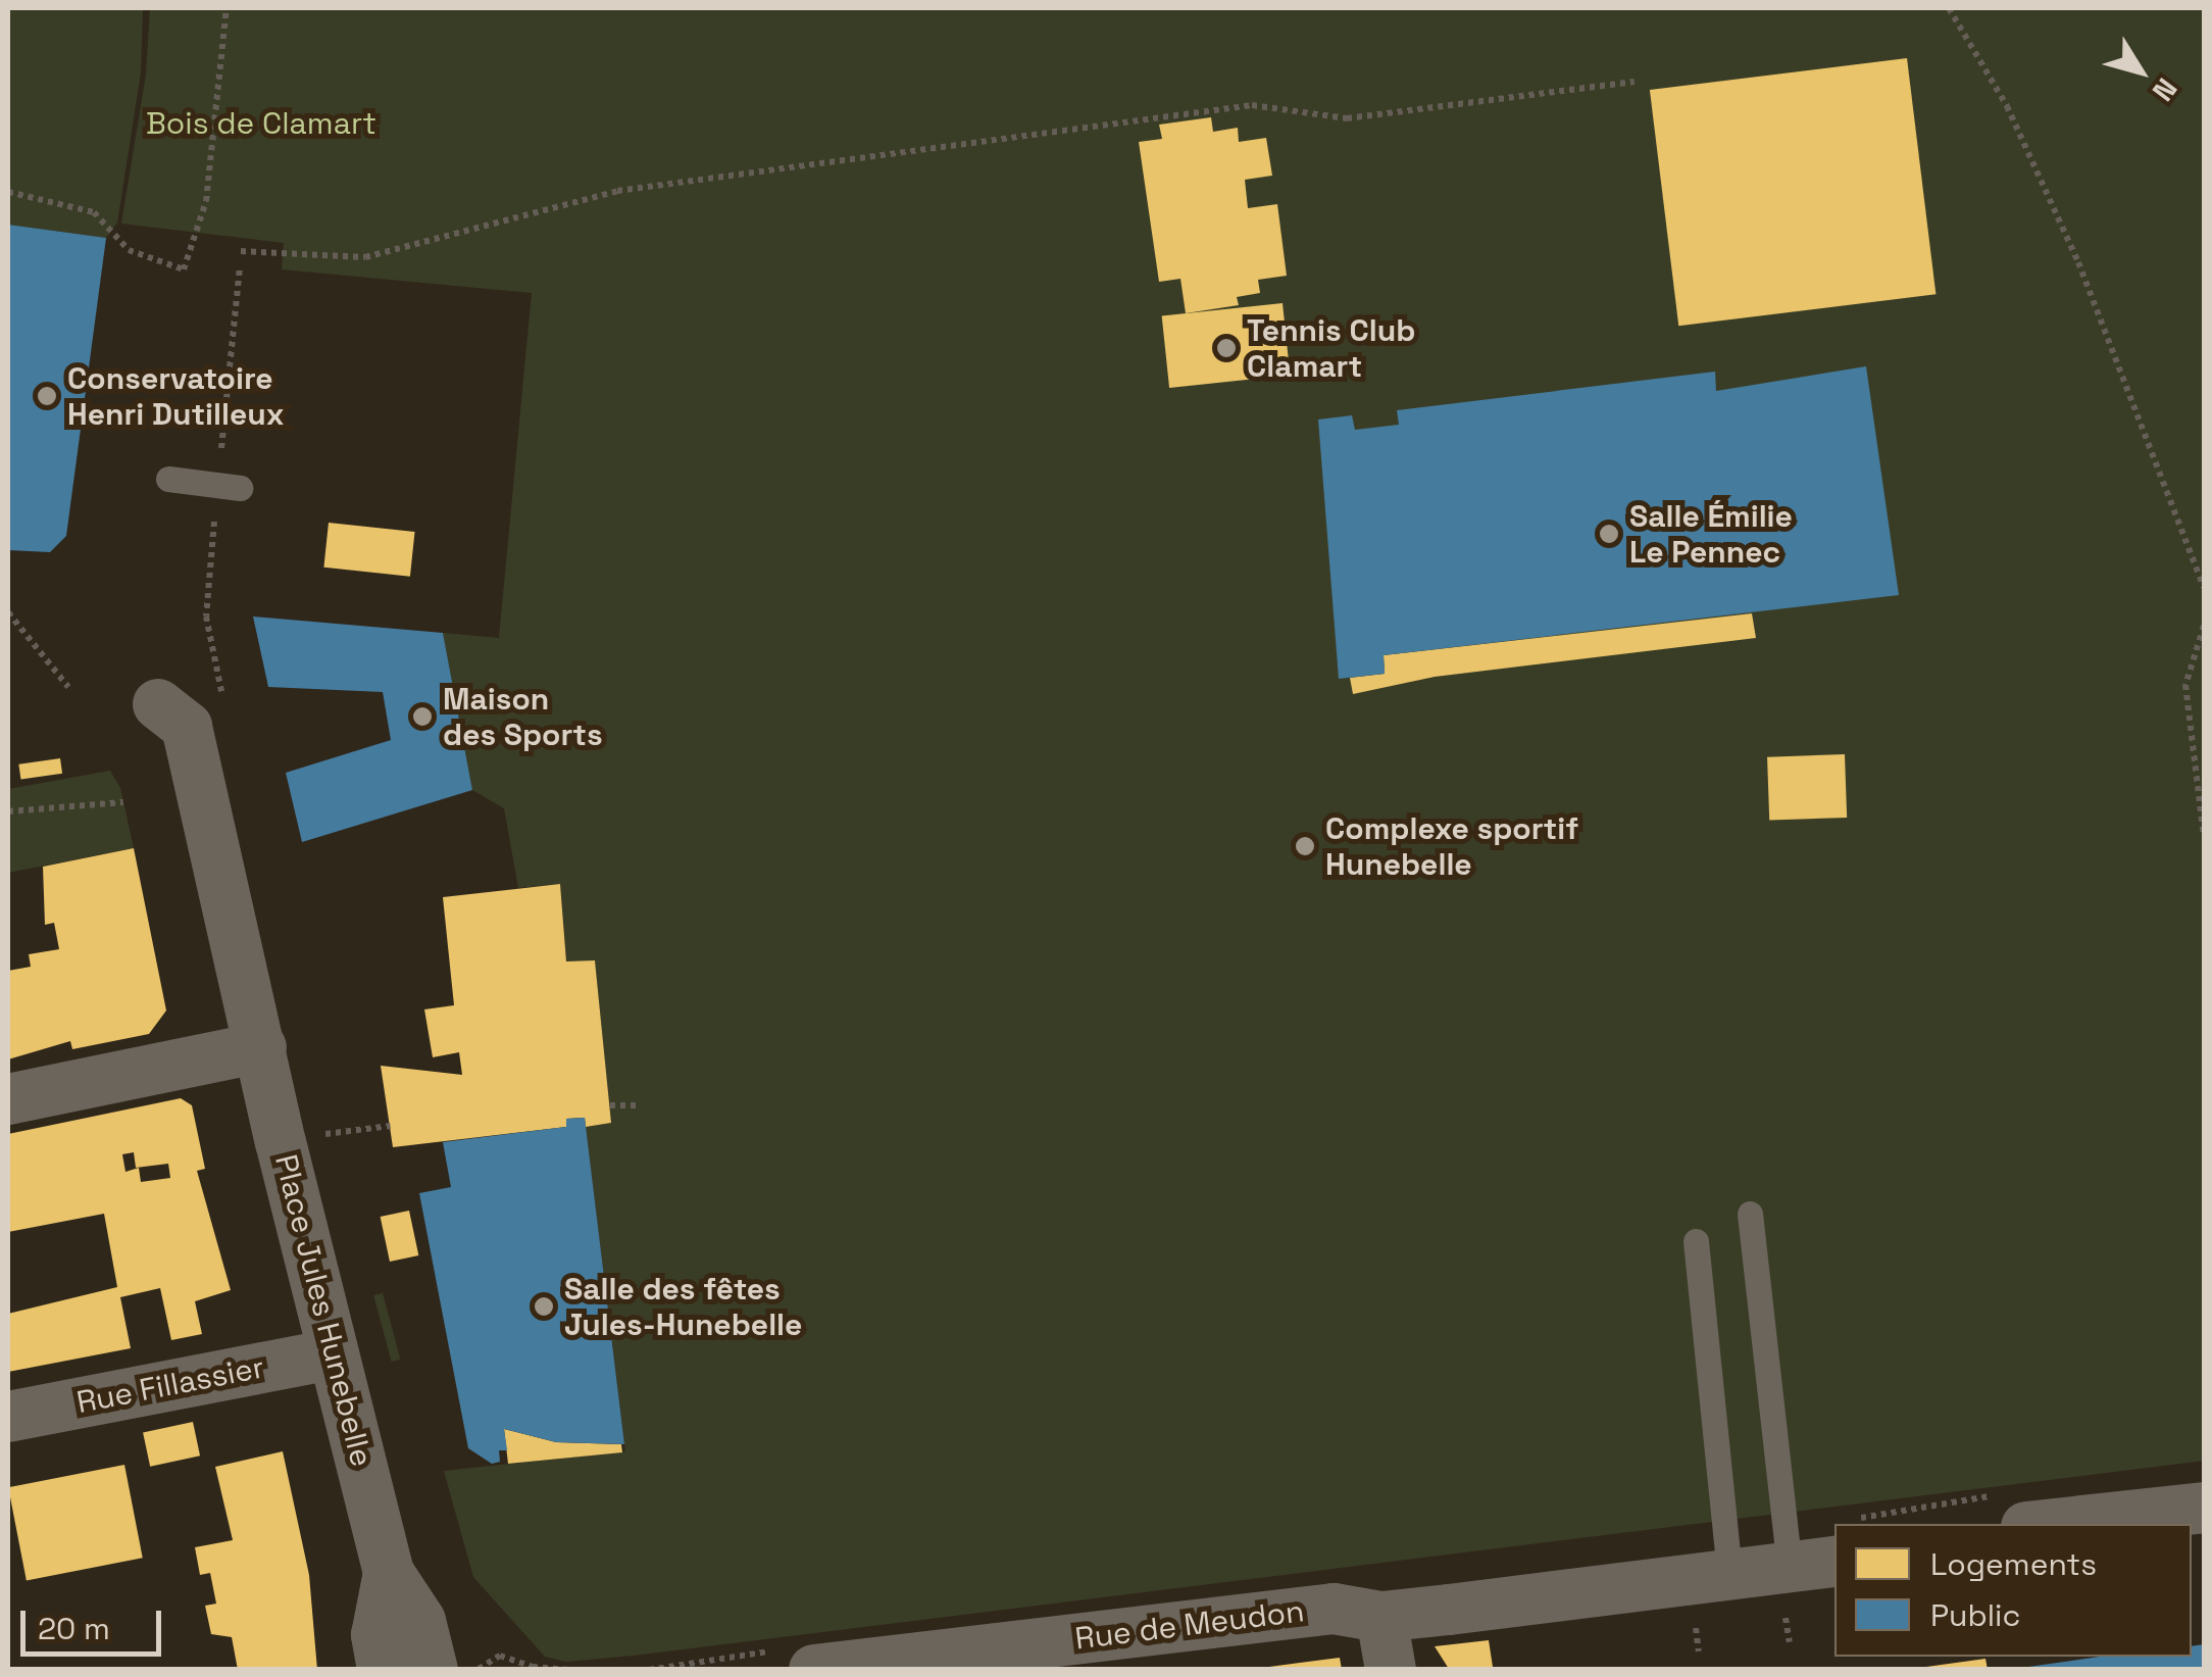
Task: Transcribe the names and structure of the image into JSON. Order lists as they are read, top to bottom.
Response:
{
  "streets": {
    "street": ["Place Jules Hunebelle", "Rue Fillassier", "Rue de Meudon"]
  },
  "crossings": [
    ["Place Jules Hunebelle", "Rue Fillassier"]
  ],
  "parks": ["Bois de Clamart"],
  "places": [
    "Tennis Club Clamart",
    "Conservatoire Henri Dutilleux",
    "Salle Émilie Le Pennec",
    "Maison des Sports",
    "Complexe sportif Hunebelle",
    "Salle des fêtes Jules-Hunebelle"
  ],
  "legend": ["Logements", "Public"],
  "scale_bar": "20 m",
  "north": "bottom right"
}
